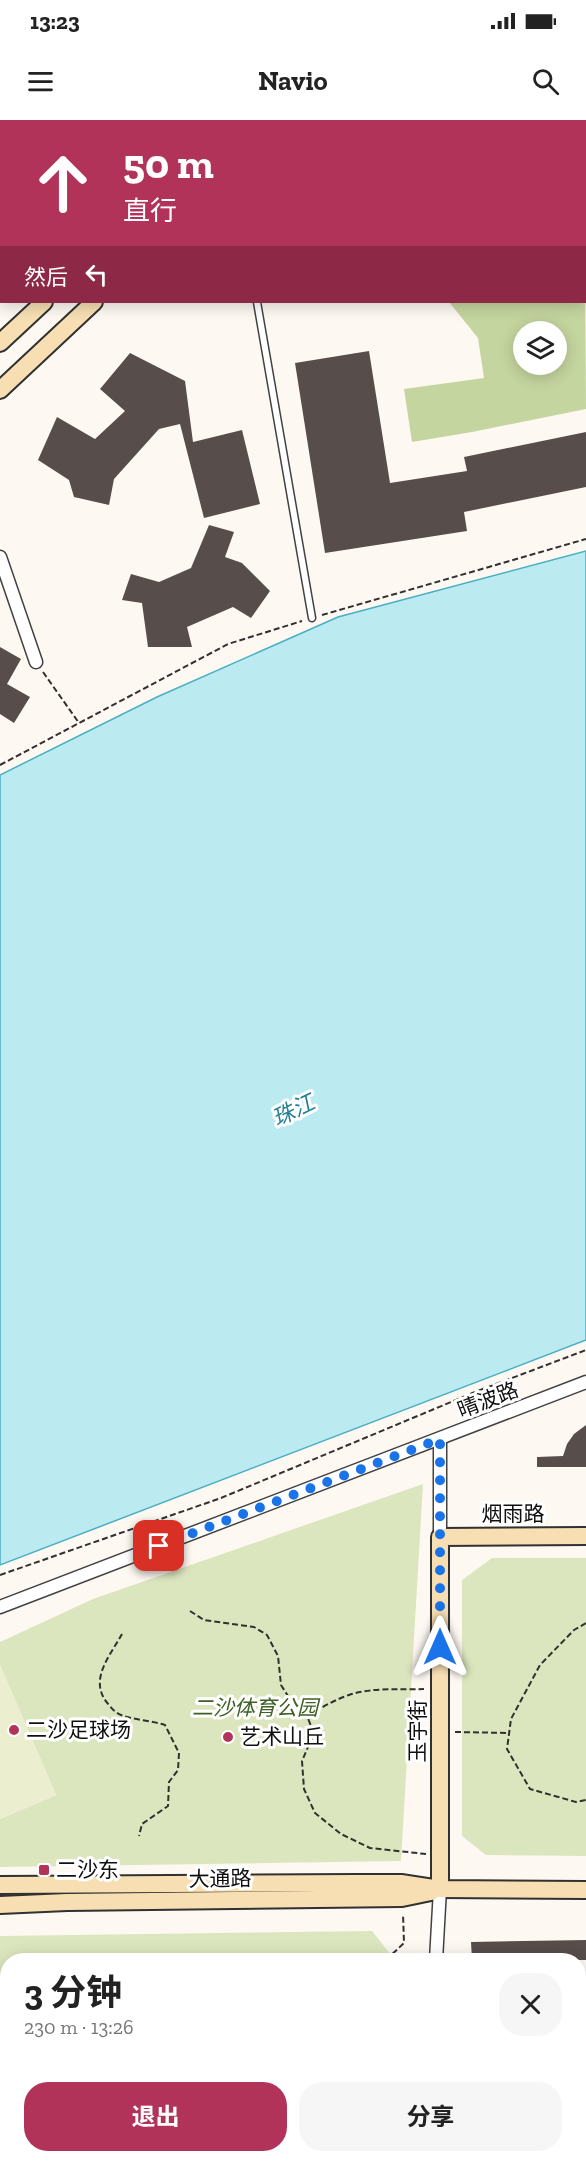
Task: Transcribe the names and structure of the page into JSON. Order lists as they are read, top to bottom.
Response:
{
  "streets": {
    "main road": ["烟雨路", "玉宇街", "大通路"],
    "street": ["晴波路"]
  },
  "crossings": [
    ["烟雨路", "玉宇街"],
    ["玉宇街", "大通路"]
  ],
  "water": ["珠江"],
  "parks": ["二沙体育公园"],
  "places": {
    "other": ["二沙足球场", "艺术山丘"],
    "transit": ["二沙东"]
  },
  "page": {
    "status": "13:23",
    "header": "Navio",
    "turn": ["50 m", "直行"],
    "then": "然后",
    "heading": ["3 分钟", "230 m · 13:26"],
    "buttons": ["退出", "分享"]
  }
}
